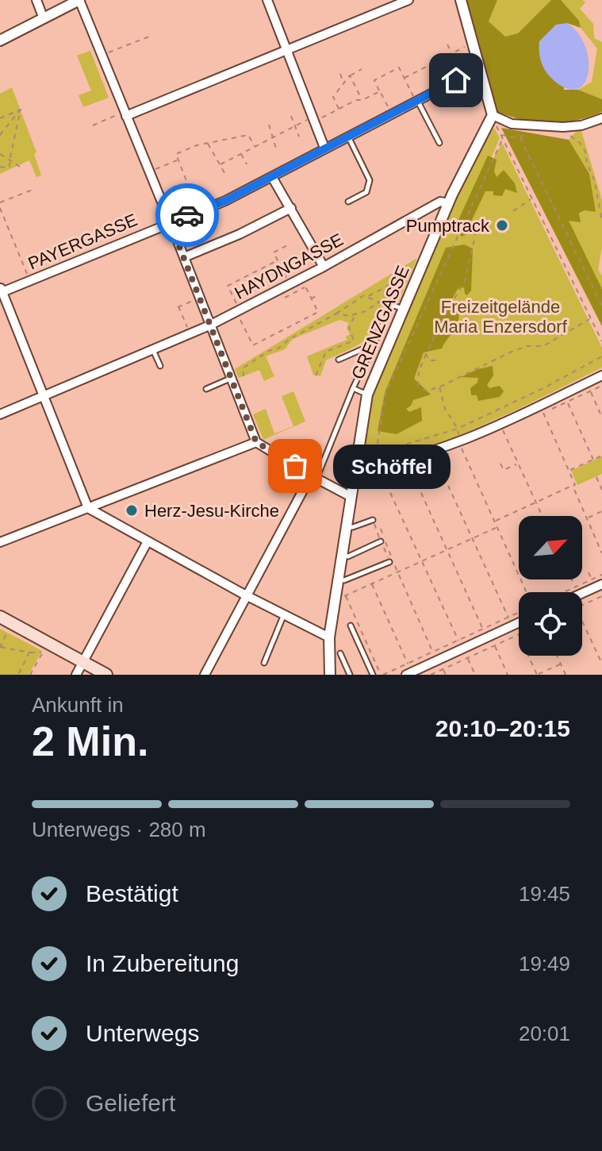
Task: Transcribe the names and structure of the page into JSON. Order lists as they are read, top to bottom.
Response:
{
  "streets": {
    "street": ["PAYERGASSE", "HAYDNGASSE", "GRENZGASSE"]
  },
  "crossings": [
    ["HAYDNGASSE", "GRENZGASSE"]
  ],
  "parks": ["Freizeitgelände Maria Enzersdorf"],
  "places": ["Pumptrack", "Schöffel", "Herz-Jesu-Kirche"],
  "north": "top right",
  "page": {
    "bubble": "Schöffel",
    "heading": ["2 Min.", "Ankunft in", "20:10–20:15"],
    "bar": "Unterwegs · 280 m",
    "list": [
      ["Bestätigt", "19:45"],
      ["In Zubereitung", "19:49"],
      ["Unterwegs", "20:01"],
      "Geliefert"
    ]
  }
}
